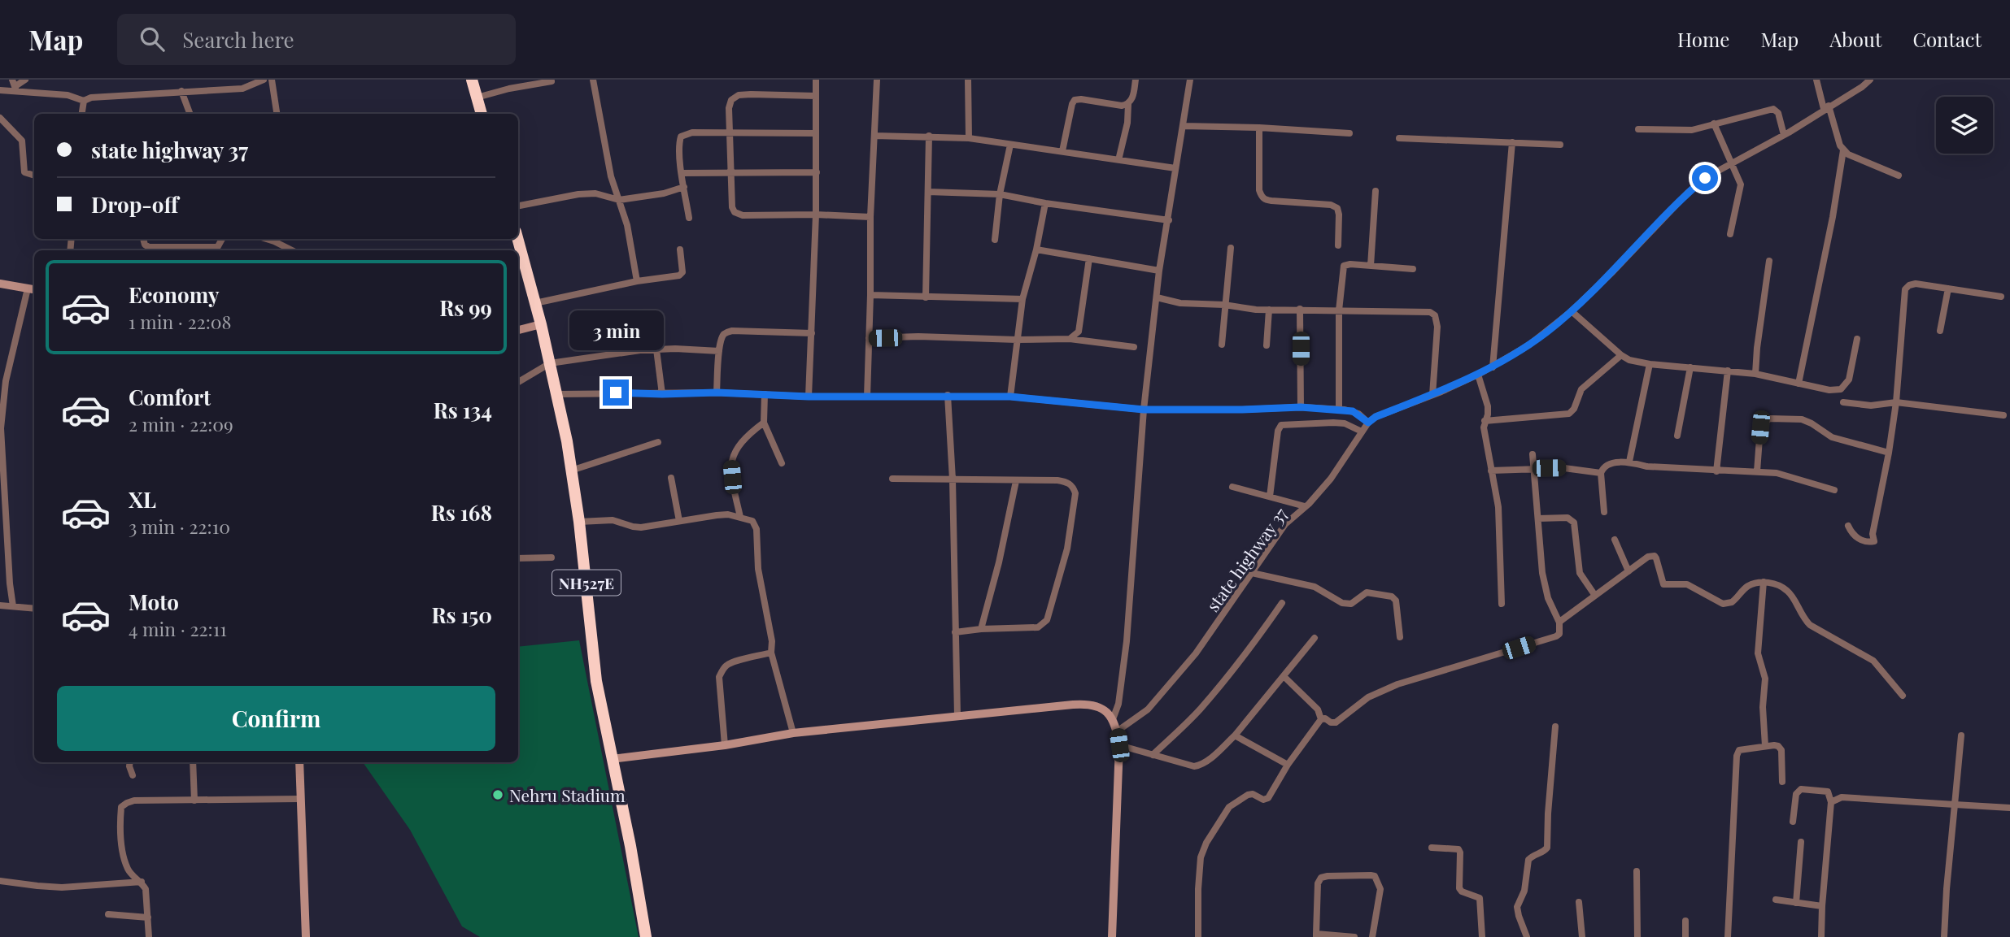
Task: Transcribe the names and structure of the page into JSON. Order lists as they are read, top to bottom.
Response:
{
  "streets": {
    "highway": ["NH527E"],
    "street": ["state highway 37"]
  },
  "places": ["Nehru Stadium"],
  "page": {
    "header": "Map",
    "search": "Search here",
    "nav": [
      "Home",
      "Map",
      "About",
      "Contact"
    ],
    "banner": ["state highway 37", "Drop-off"],
    "list": [
      {
        "name": "Economy",
        "note": "1 min · 22:08",
        "value": "Rs 99"
      },
      {
        "name": "Comfort",
        "note": "2 min · 22:09",
        "value": "Rs 134"
      },
      {
        "name": "XL",
        "note": "3 min · 22:10",
        "value": "Rs 168"
      },
      {
        "name": "Moto",
        "note": "4 min · 22:11",
        "value": "Rs 150"
      }
    ],
    "bubble": "3 min",
    "buttons": "Confirm"
  }
}
